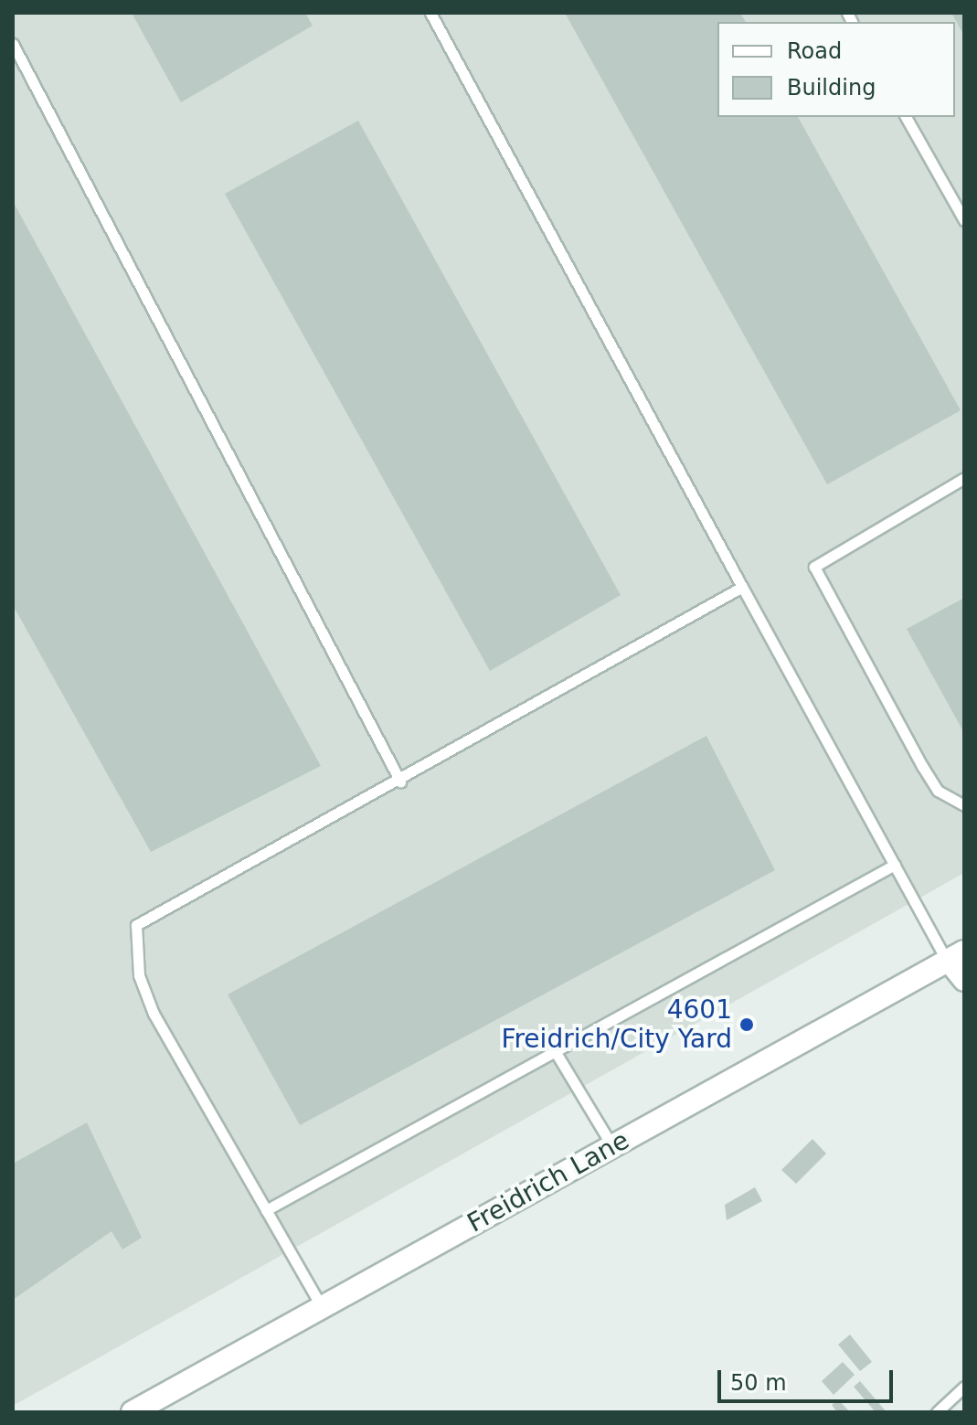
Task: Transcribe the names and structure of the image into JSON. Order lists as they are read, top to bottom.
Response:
{
  "streets": {
    "street": ["Freidrich Lane"]
  },
  "places": ["4601 Freidrich/City Yard"],
  "legend": ["Road", "Building"],
  "scale_bar": "50 m"
}
